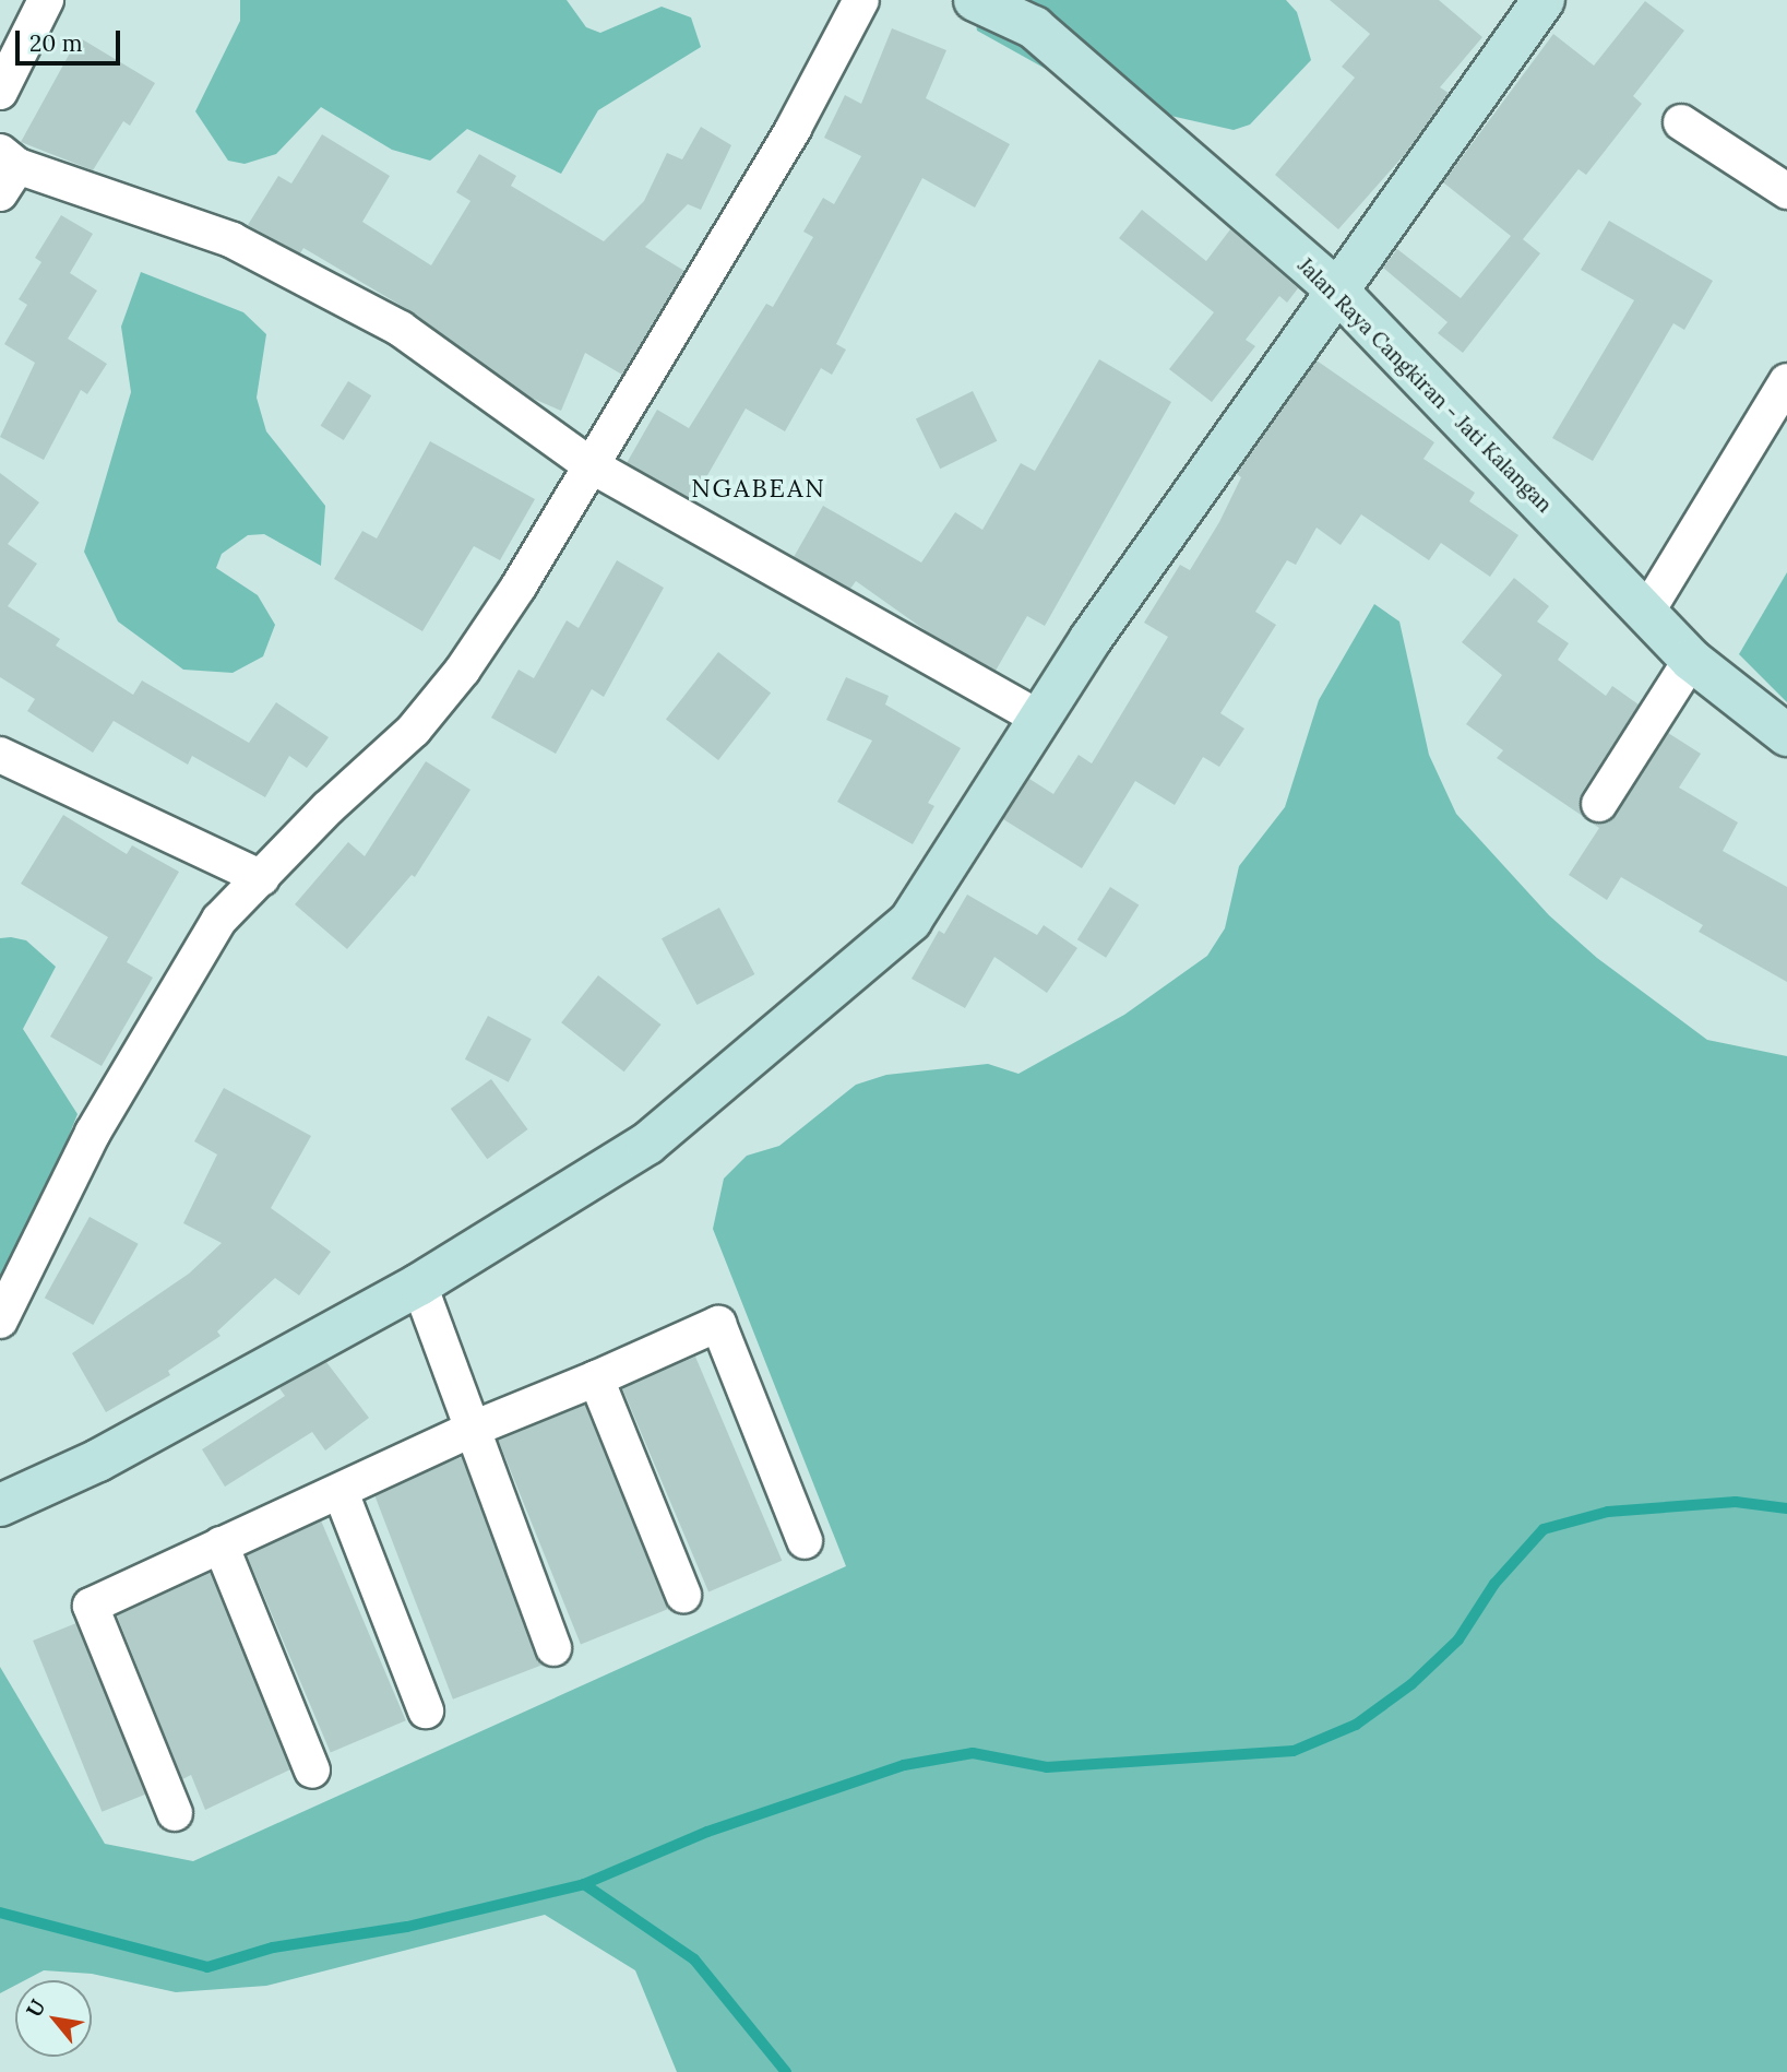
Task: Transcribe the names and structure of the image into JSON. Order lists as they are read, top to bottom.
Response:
{
  "streets": {
    "street": ["Jalan Raya Cangkiran - Jati Kalangan"]
  },
  "districts": ["NGABEAN"],
  "scale_bar": "20 m",
  "north": "top left"
}
